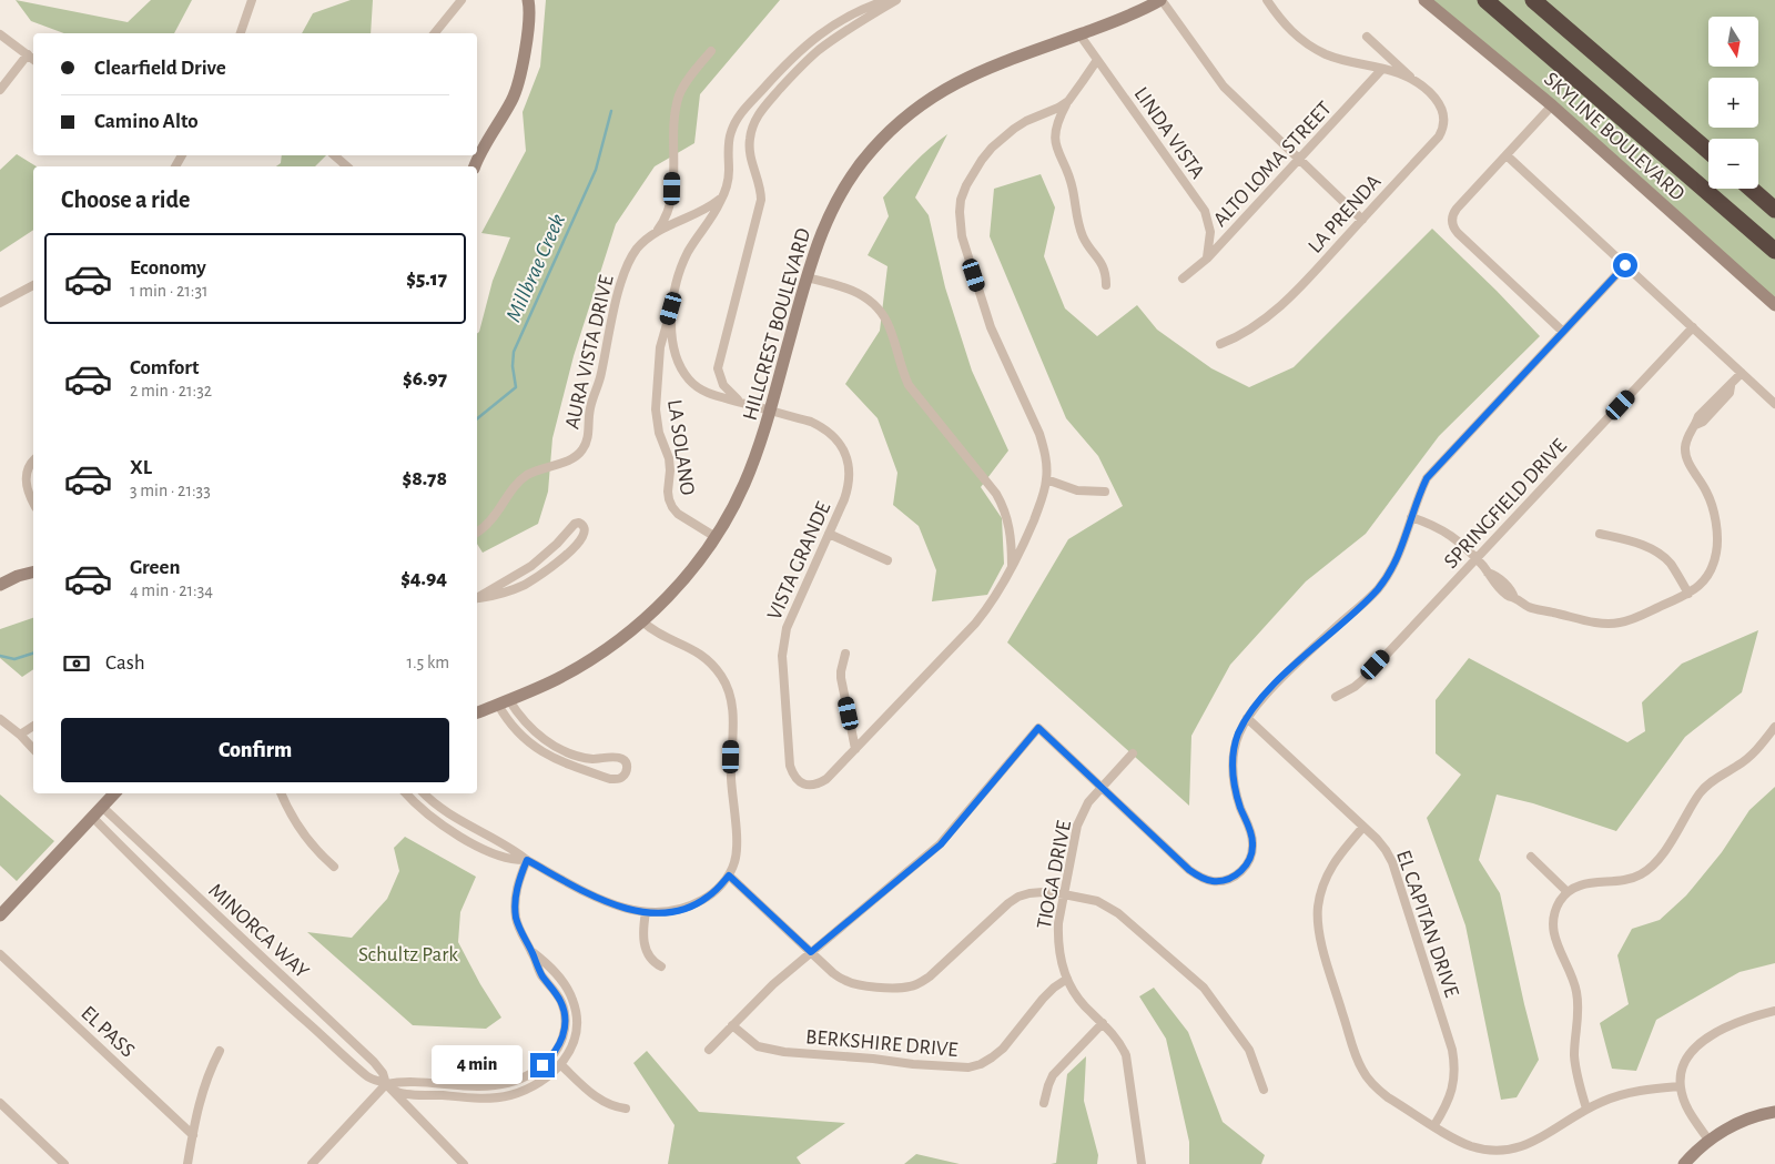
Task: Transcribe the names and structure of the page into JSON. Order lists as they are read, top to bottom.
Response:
{
  "streets": {
    "street": [
      "LINDA VISTA",
      "SKYLINE BOULEVARD",
      "ALTO LOMA STREET",
      "LA PRENDA",
      "HILLCREST BOULEVARD",
      "AURA VISTA DRIVE",
      "LA SOLANO",
      "SPRINGFIELD DRIVE",
      "VISTA GRANDE",
      "TIOGA DRIVE",
      "EL CAPITAN DRIVE",
      "MINORCA WAY",
      "EL PASS",
      "BERKSHIRE DRIVE"
    ]
  },
  "crossings": [
    ["LINDA VISTA", "ALTO LOMA STREET"],
    ["LINDA VISTA", "HILLCREST BOULEVARD"],
    ["LINDA VISTA", "VISTA GRANDE"],
    ["ALTO LOMA STREET", "LA PRENDA"],
    ["HILLCREST BOULEVARD", "LA SOLANO"],
    ["HILLCREST BOULEVARD", "VISTA GRANDE"],
    ["LA SOLANO", "VISTA GRANDE"],
    ["TIOGA DRIVE", "BERKSHIRE DRIVE"]
  ],
  "water": ["Millbrae Creek"],
  "parks": ["Schultz Park"],
  "north": "bottom",
  "page": {
    "map_buttons": ["+", "−"],
    "banner": ["Clearfield Drive", "Camino Alto"],
    "heading": "Choose a ride",
    "list": [
      {
        "name": "Economy",
        "note": "1 min · 21:31",
        "value": "$5.17"
      },
      {
        "name": "Comfort",
        "note": "2 min · 21:32",
        "value": "$6.97"
      },
      {
        "name": "XL",
        "note": "3 min · 21:33",
        "value": "$8.78"
      },
      {
        "name": "Green",
        "note": "4 min · 21:34",
        "value": "$4.94"
      }
    ],
    "pay": ["Cash", "1.5 km"],
    "buttons": "Confirm",
    "bubble": "4 min"
  }
}
